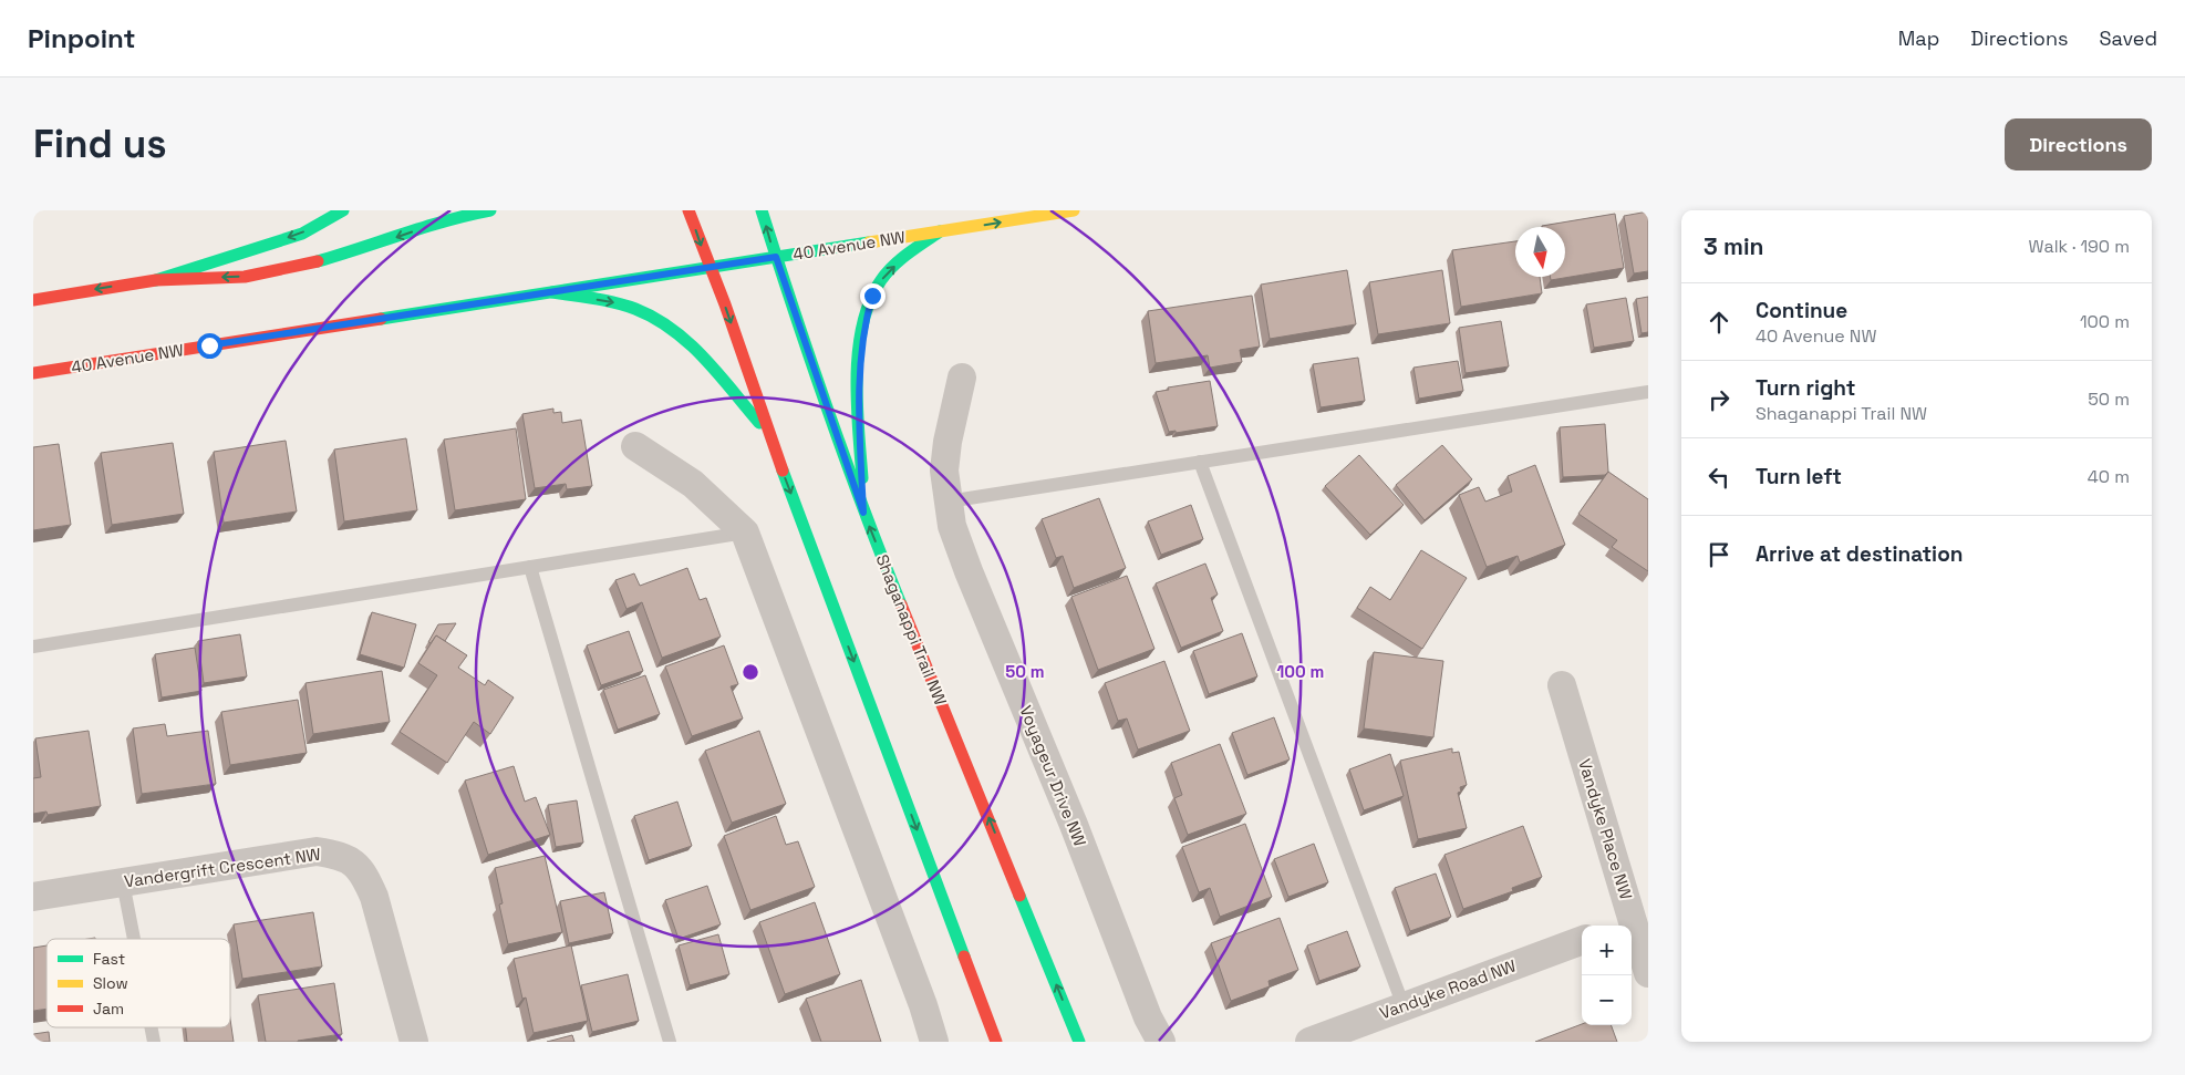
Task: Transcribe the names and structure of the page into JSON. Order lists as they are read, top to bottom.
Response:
{
  "streets": {
    "main road": ["40 Avenue NW", "Shaganappi Trail NW"],
    "street": [
      "Voyageur Drive NW",
      "Vandyke Place NW",
      "Vandergrift Crescent NW",
      "Vandyke Road NW"
    ]
  },
  "crossings": [
    ["40 Avenue NW", "Shaganappi Trail NW"]
  ],
  "legend": ["Fast", "Slow", "Jam"],
  "north": "bottom",
  "page": {
    "header": "Pinpoint",
    "nav": ["Map", "Directions", "Saved"],
    "buttons": "Directions",
    "title": "Find us",
    "heading": ["3 min", "Walk · 190 m"],
    "list": [
      ["Continue", "40 Avenue NW", "100 m"],
      ["Turn right", "Shaganappi Trail NW", "50 m"],
      ["Turn left", "40 m"],
      "Arrive at destination"
    ],
    "map_buttons": ["+", "−"]
  },
  "rings": ["50 m", "100 m"]
}
